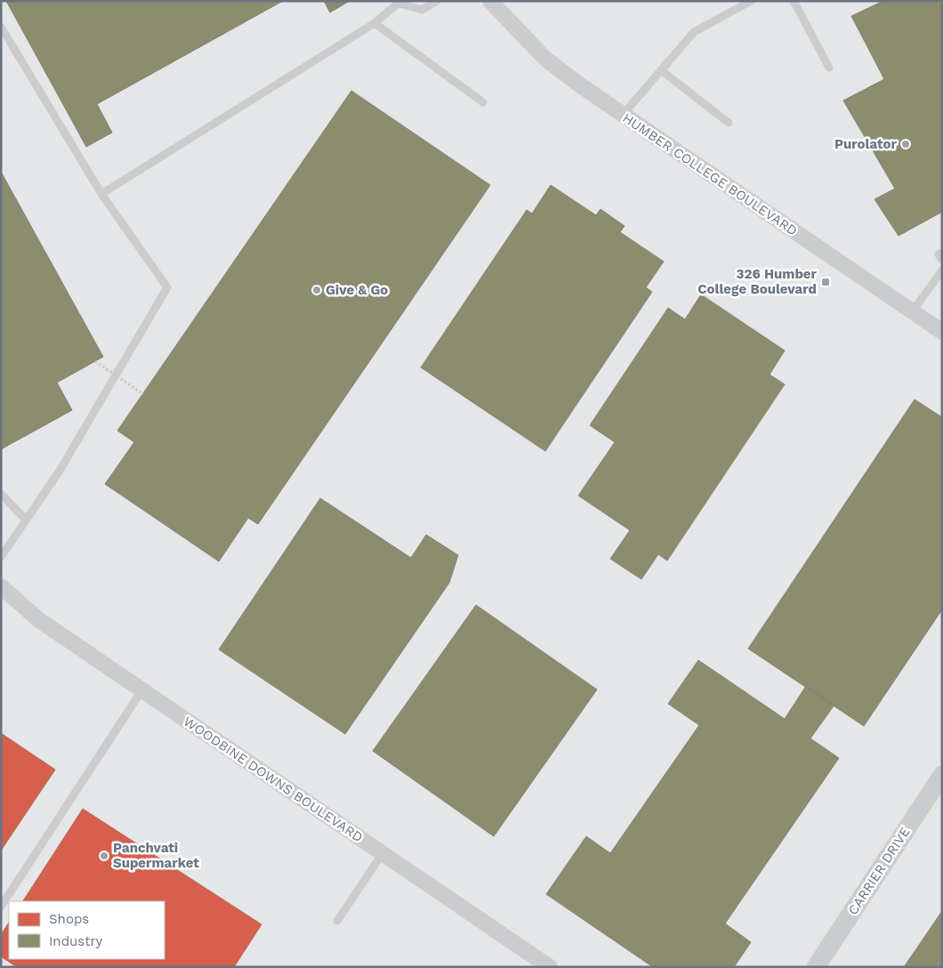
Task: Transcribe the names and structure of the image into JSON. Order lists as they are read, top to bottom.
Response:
{
  "streets": {
    "street": ["HUMBER COLLEGE BOULEVARD", "WOODBINE DOWNS BOULEVARD", "CARRIER DRIVE"]
  },
  "places": {
    "other": ["Purolator", "Give & Go", "Panchvati Supermarket"],
    "transit": ["326 Humber College Boulevard"]
  },
  "legend": ["Shops", "Industry"]
}
